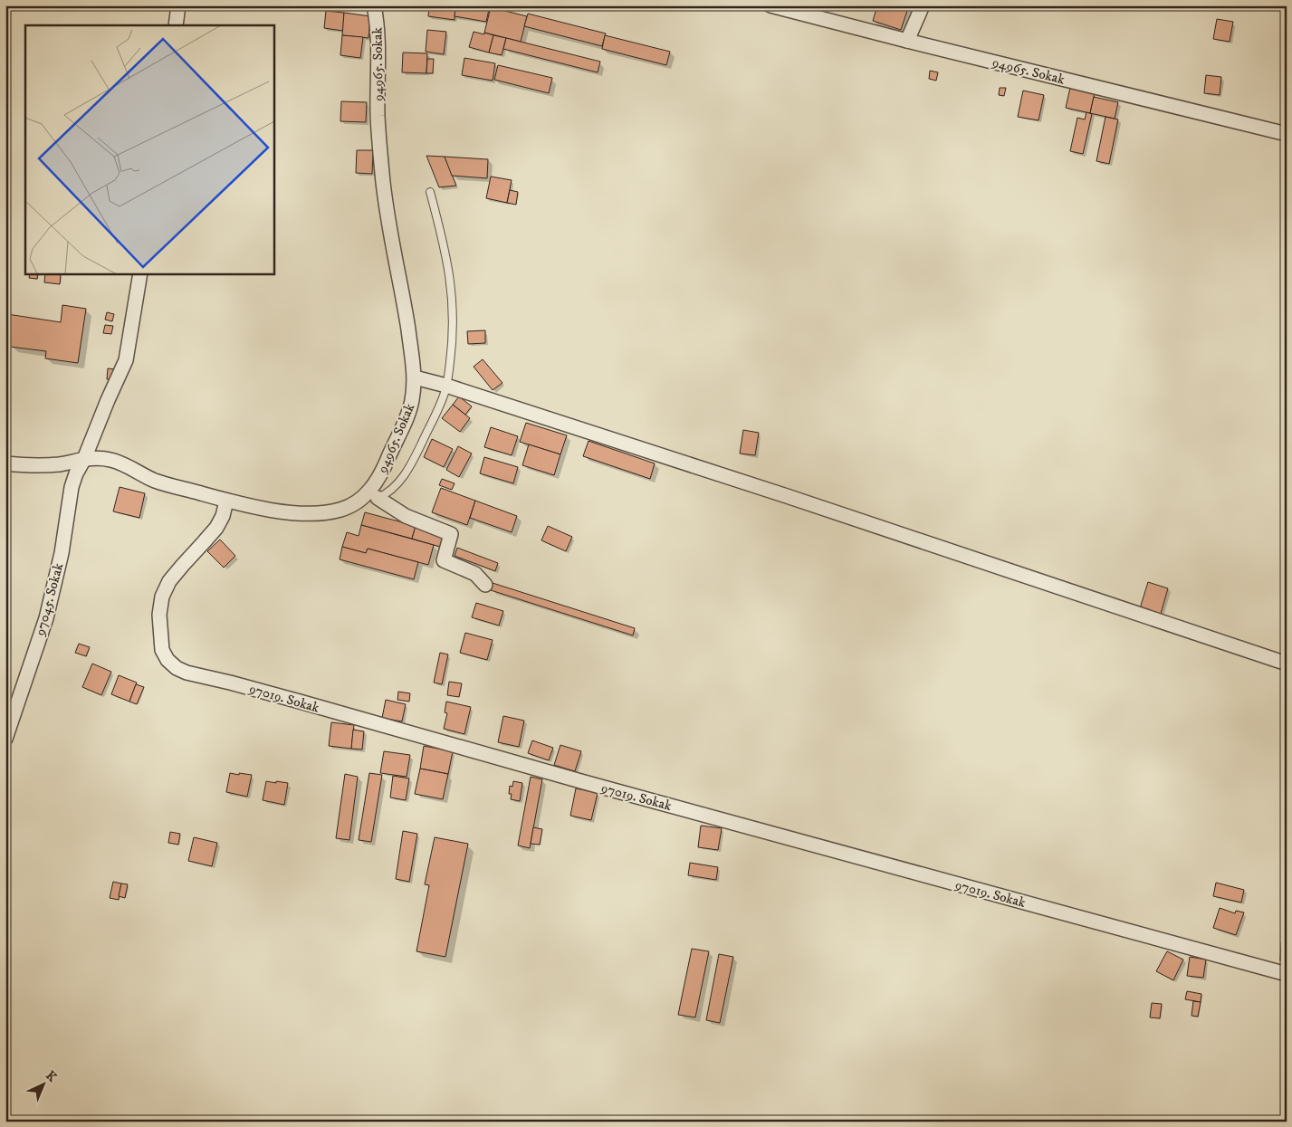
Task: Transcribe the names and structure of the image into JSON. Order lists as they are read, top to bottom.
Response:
{
  "streets": {
    "street": ["94965. Sokak", "97045. Sokak", "97019. Sokak"]
  },
  "crossings": [
    ["94965. Sokak", "97045. Sokak"],
    ["94965. Sokak", "97019. Sokak"]
  ],
  "north": "top right"
}
